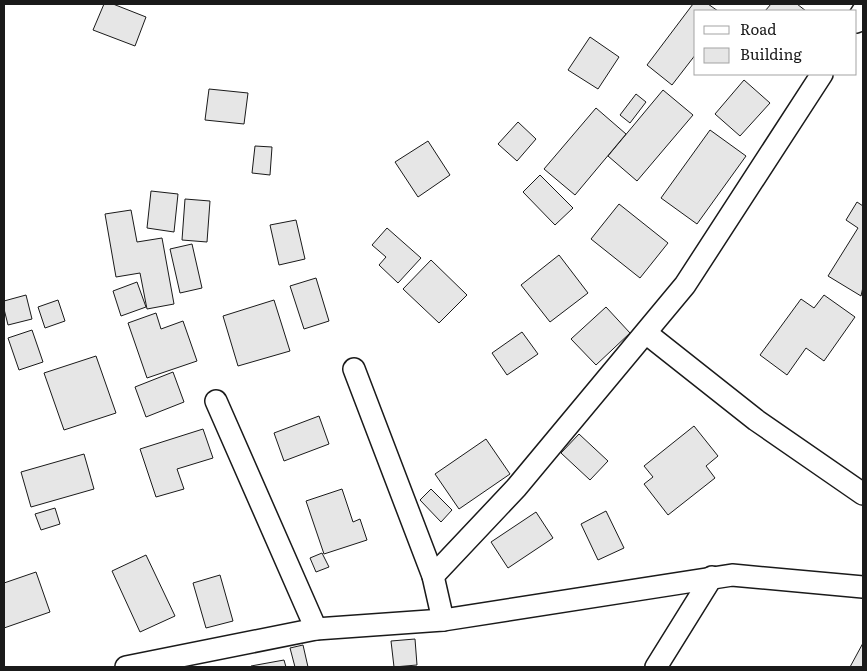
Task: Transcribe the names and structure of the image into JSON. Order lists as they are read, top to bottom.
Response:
{
  "legend": ["Road", "Building"]
}
